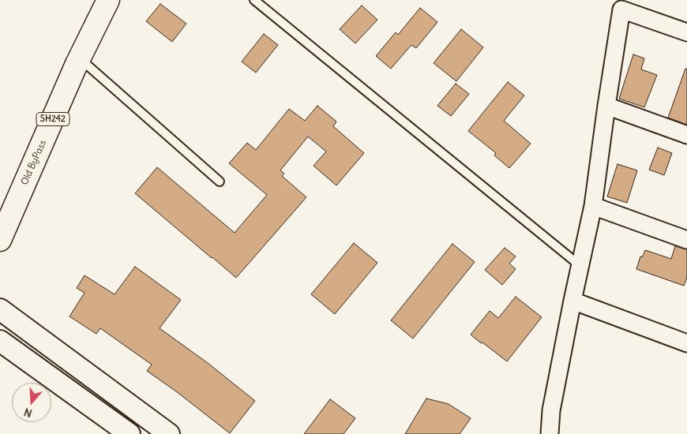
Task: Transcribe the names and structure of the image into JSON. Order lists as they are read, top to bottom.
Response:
{
  "streets": {
    "main road": ["SH242", "Old ByPass"]
  },
  "north": "bottom"
}
